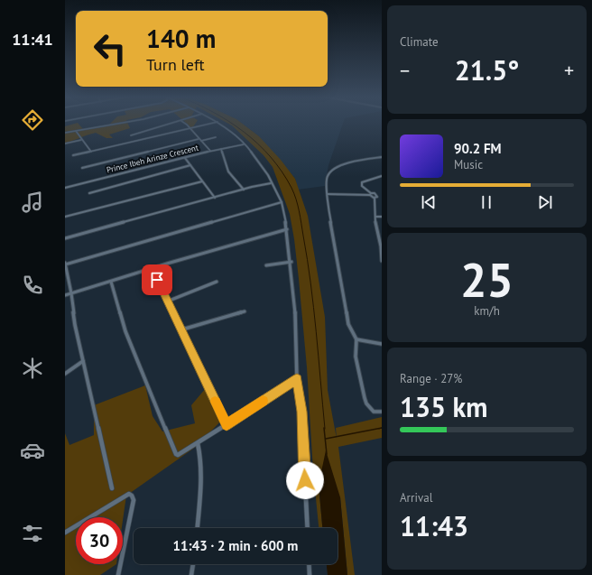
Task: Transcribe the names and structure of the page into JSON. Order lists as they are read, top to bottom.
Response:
{
  "streets": {
    "street": ["Prince Ibeh Arinze Crescent"]
  },
  "page": {
    "tabs": "11:41",
    "tile": [
      "Climate",
      ["25", "km/h"],
      ["Range · 27%", "135 km"],
      ["Arrival", "11:43"]
    ],
    "turn": ["140 m", "Turn left"],
    "heat": ["−", "21.5°", "+"],
    "song": ["90.2 FM", "Music"],
    "limit": "30",
    "trip": "11:43 · 2 min · 600 m"
  }
}
